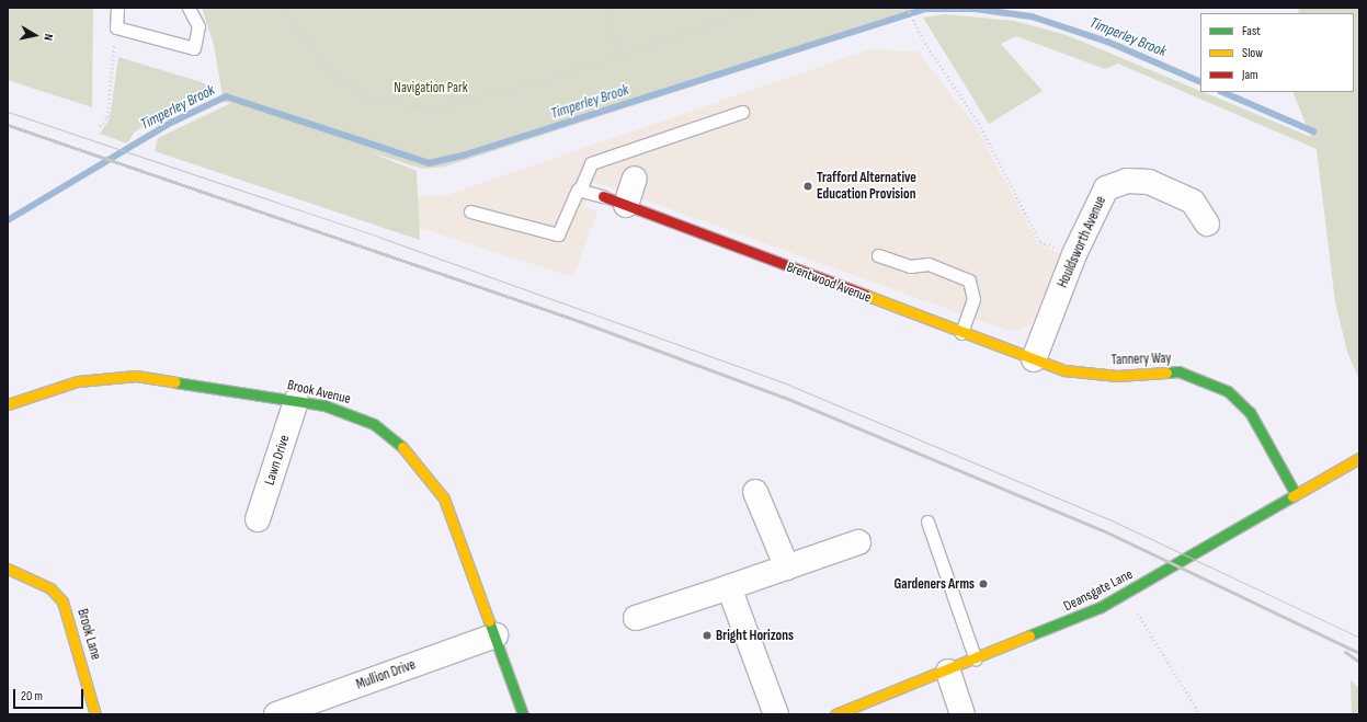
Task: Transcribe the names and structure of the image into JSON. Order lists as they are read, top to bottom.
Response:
{
  "streets": {
    "street": [
      "Houldsworth Avenue",
      "Brentwood Avenue",
      "Tannery Way",
      "Brook Avenue",
      "Lawn Drive",
      "Deansgate Lane",
      "Brook Lane",
      "Mullion Drive"
    ]
  },
  "crossings": [
    ["Houldsworth Avenue", "Brentwood Avenue"],
    ["Houldsworth Avenue", "Tannery Way"],
    ["Brentwood Avenue", "Tannery Way"],
    ["Tannery Way", "Deansgate Lane"],
    ["Brook Avenue", "Lawn Drive"],
    ["Brook Avenue", "Mullion Drive"]
  ],
  "water": ["Timperley Brook"],
  "parks": ["Navigation Park"],
  "places": ["Trafford Alternative Education Provision", "Gardeners Arms", "Bright Horizons"],
  "legend": ["Fast", "Slow", "Jam"],
  "scale_bar": "20 m",
  "north": "right"
}
